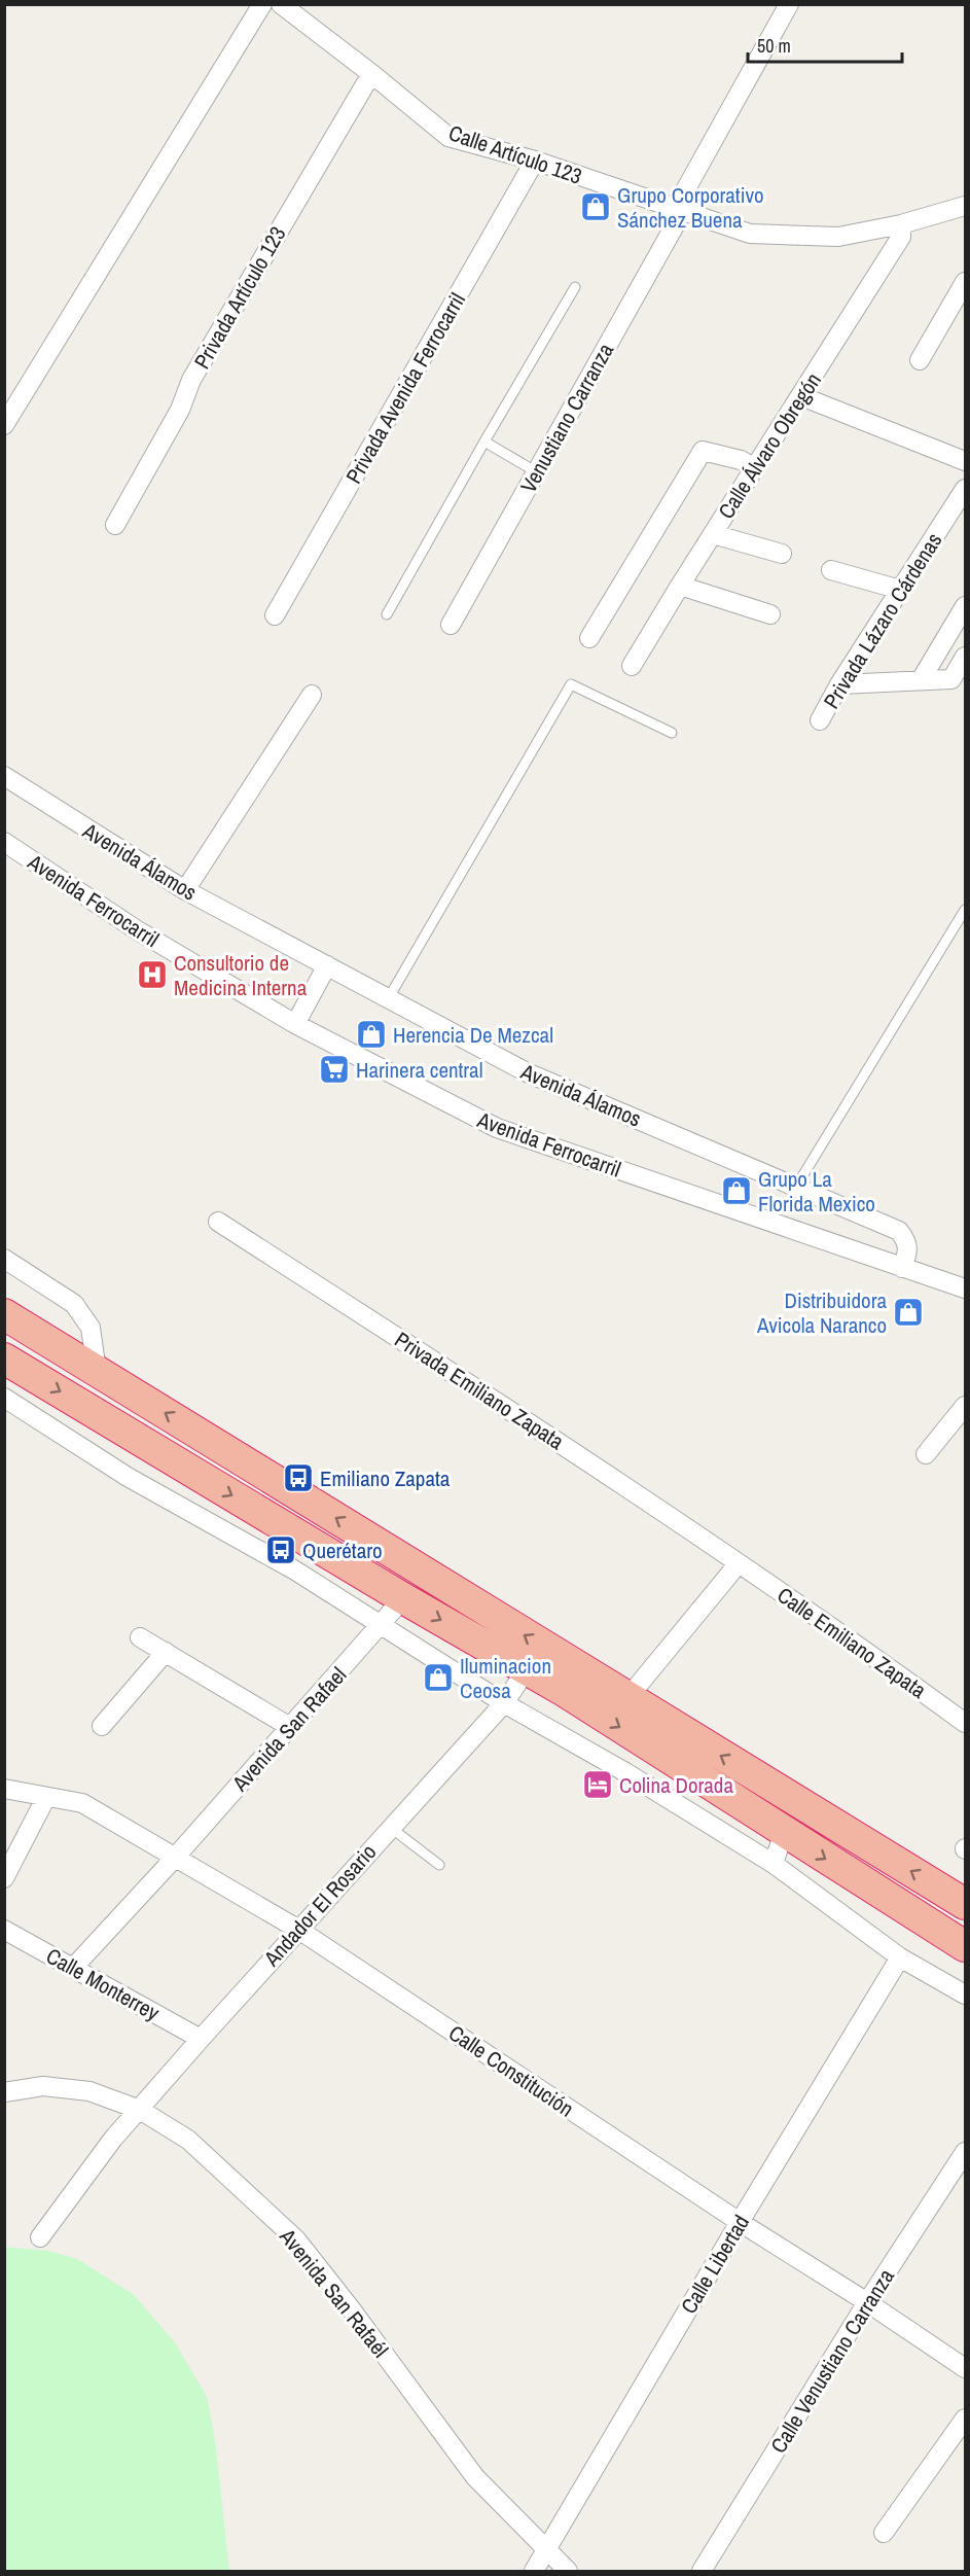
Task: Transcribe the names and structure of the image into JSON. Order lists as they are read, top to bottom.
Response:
{
  "streets": {
    "street": [
      "Calle Artículo 123",
      "Privada Artículo 123",
      "Privada Avenida Ferrocarril",
      "Venustiano Carranza",
      "Calle Álvaro Obregón",
      "Privada Lázaro Cárdenas",
      "Avenida Álamos",
      "Avenida Ferrocarril",
      "Privada Emiliano Zapata",
      "Calle Emiliano Zapata",
      "Avenida San Rafael",
      "Andador El Rosario",
      "Calle Monterrey",
      "Calle Constitución",
      "Calle Libertad",
      "Avenida San Rafaél",
      "Calle Venustiano Carranza"
    ]
  },
  "crossings": [
    ["Calle Artículo 123", "Privada Artículo 123"],
    ["Calle Artículo 123", "Privada Avenida Ferrocarril"],
    ["Calle Artículo 123", "Venustiano Carranza"],
    ["Calle Artículo 123", "Calle Álvaro Obregón"],
    ["Avenida Álamos", "Avenida Ferrocarril"],
    ["Privada Emiliano Zapata", "Calle Emiliano Zapata"],
    ["Avenida San Rafael", "Calle Constitución"],
    ["Andador El Rosario", "Calle Monterrey"],
    ["Andador El Rosario", "Calle Constitución"],
    ["Andador El Rosario", "Avenida San Rafaél"],
    ["Calle Constitución", "Calle Libertad"],
    ["Calle Constitución", "Calle Venustiano Carranza"],
    ["Calle Libertad", "Avenida San Rafaél"]
  ],
  "places": {
    "shop": [
      "Grupo Corporativo Sánchez Buena",
      "Herencia De Mezcal",
      "Grupo La Florida Mexico",
      "Distribuidora Avicola Naranco",
      "Iluminacion Ceosa"
    ],
    "hospital": ["Consultorio de Medicina Interna"],
    "supermarket": ["Harinera central"],
    "bus stop": ["Emiliano Zapata", "Querétaro"],
    "hotel": ["Colina Dorada"]
  },
  "scale_bar": "50 m"
}
